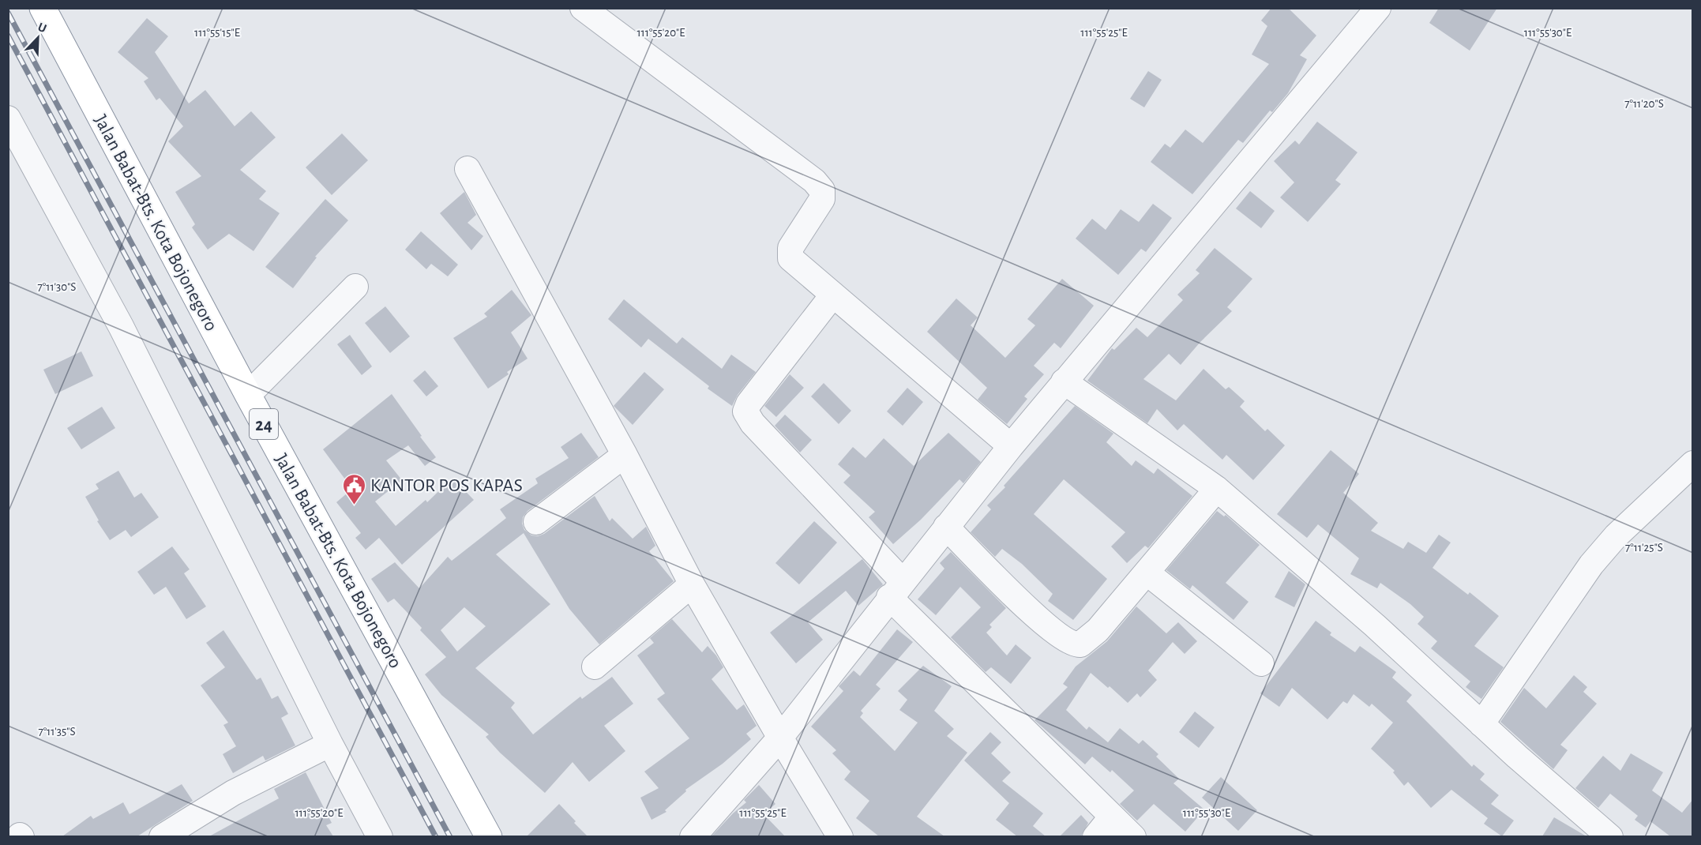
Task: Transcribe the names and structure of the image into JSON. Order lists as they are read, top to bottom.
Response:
{
  "streets": {
    "highway": ["Jalan Babat-Bts. Kota Bojonegoro", "24"]
  },
  "places": {
    "public building": ["KANTOR POS KAPAS"]
  },
  "north": "top right",
  "coordinates": [
    "111°55'15\"E",
    "111°55'20\"E",
    "111°55'25\"E",
    "111°55'30\"E",
    "7°11'20\"S",
    "7°11'30\"S",
    "7°11'25\"S",
    "7°11'35\"S"
  ]
}
